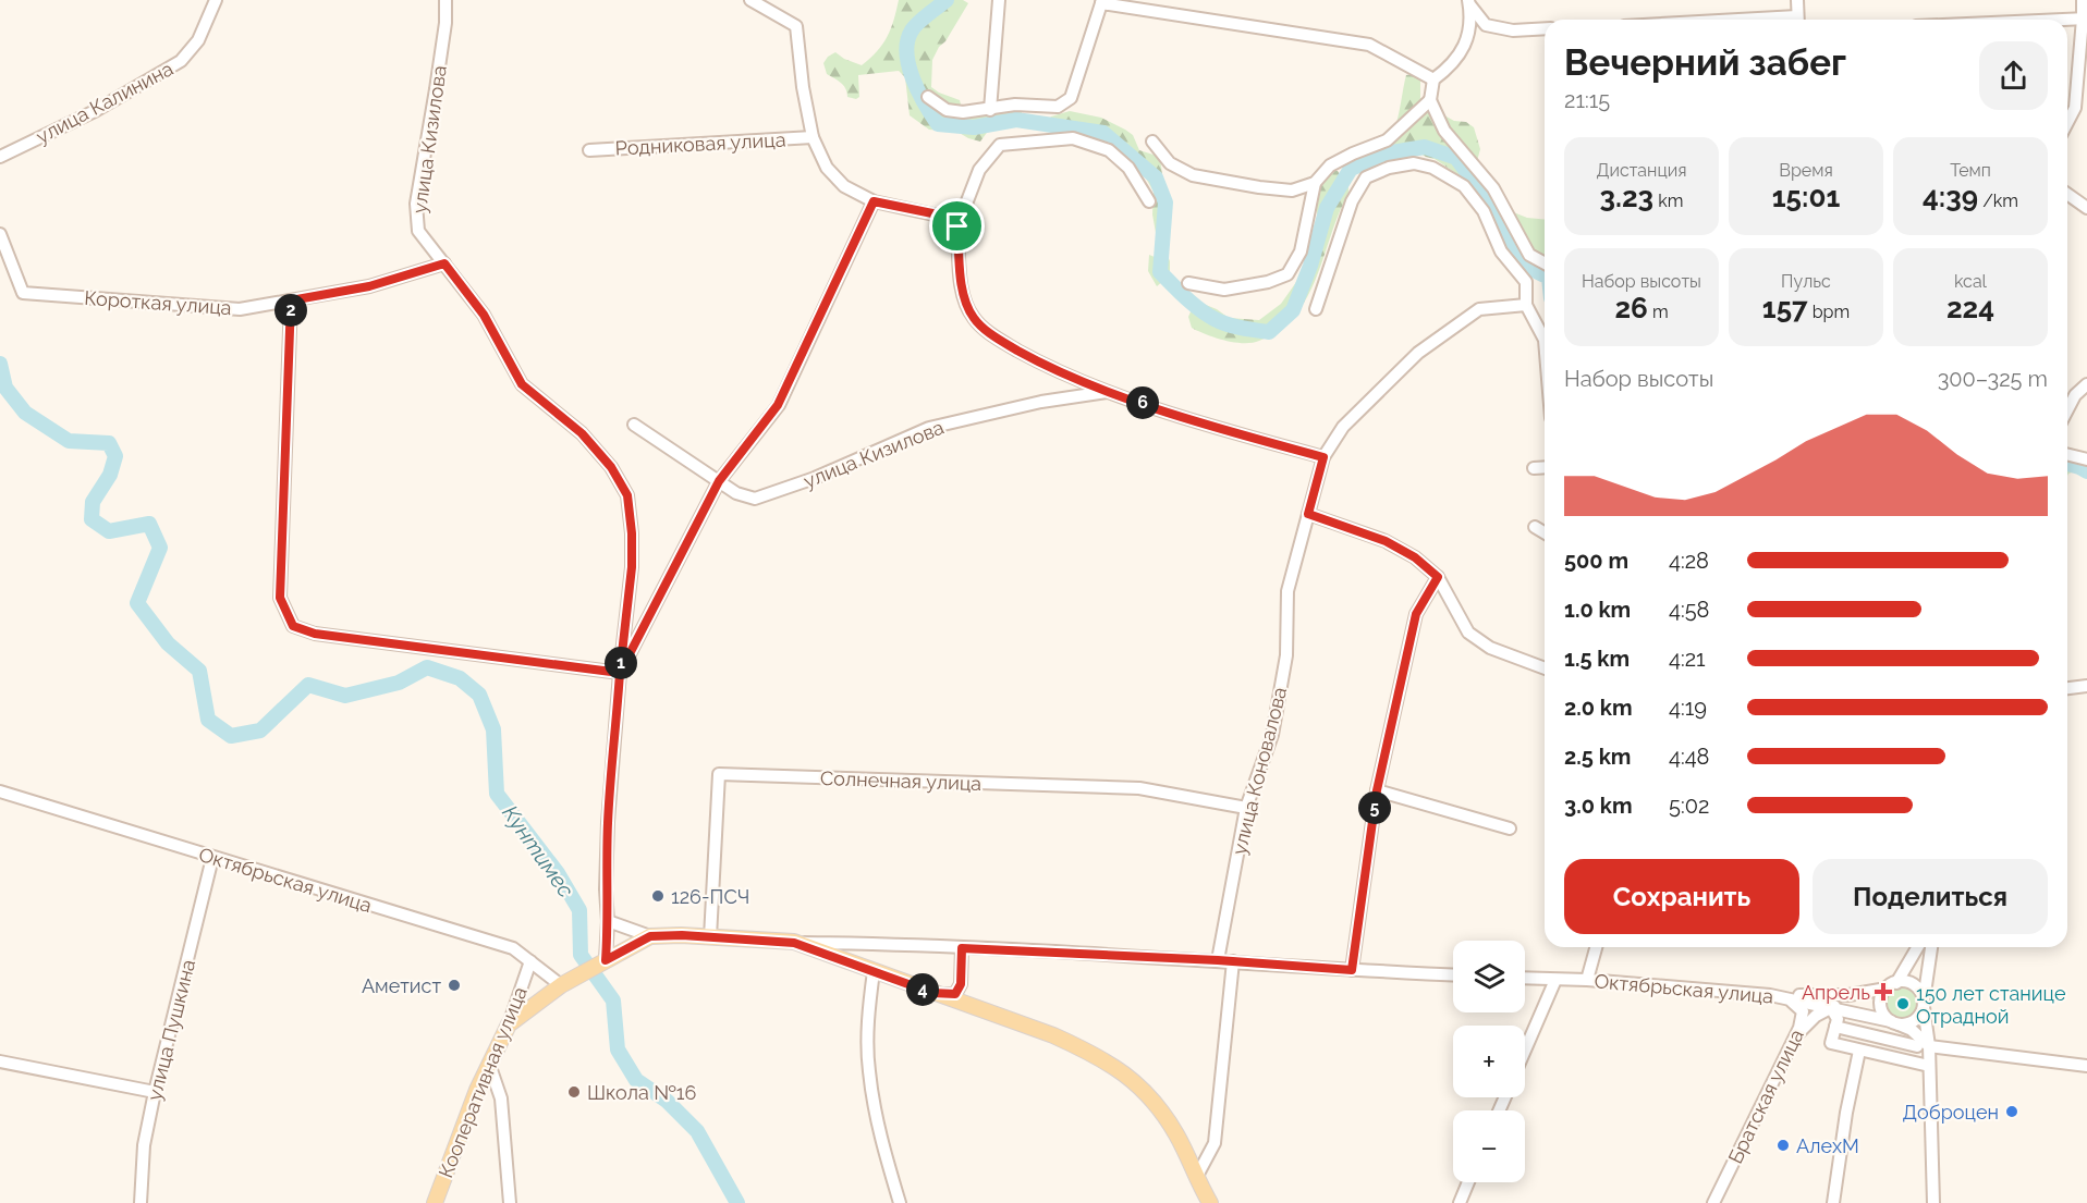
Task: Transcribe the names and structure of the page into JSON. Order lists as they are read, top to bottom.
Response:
{
  "streets": {
    "main road": ["Кооперативная улица"],
    "street": [
      "улица Калинина",
      "улица Кизилова",
      "Родниковая улица",
      "Короткая улица",
      "улица Коновалова",
      "Солнечная улица",
      "Октябрьская улица",
      "улица Пушкина",
      "Братская улица"
    ]
  },
  "crossings": [
    ["улица Кизилова", "Короткая улица"],
    ["улица Коновалова", "Солнечная улица"],
    ["Октябрьская улица", "улица Пушкина"],
    ["Октябрьская улица", "Кооперативная улица"],
    ["Октябрьская улица", "Братская улица"]
  ],
  "water": ["Кунтимес"],
  "places": {
    "other": [
      "126-ПСЧ",
      "Аметист",
      "150 лет станице Отрадной",
      "Школа №16",
      "Доброцен",
      "АлехМ"
    ],
    "health": ["Апрель"]
  },
  "page": {
    "heading": ["Вечерний забег", "21:15"],
    "stats": [
      ["Дистанция", "3.23 km"],
      ["Время", "15:01"],
      ["Темп", "4:39 /km"],
      ["Набор высоты", "26 m"],
      ["Пульс", "157 bpm"],
      ["kcal", "224"]
    ],
    "pins": [
      "2",
      "6",
      "1",
      "5",
      "4"
    ],
    "chart": ["Набор высоты", "300–325 m"],
    "list": [
      {
        "name": "500 m",
        "note": "4:28"
      },
      {
        "name": "1.0 km",
        "note": "4:58"
      },
      {
        "name": "1.5 km",
        "note": "4:21"
      },
      {
        "name": "2.0 km",
        "note": "4:19"
      },
      {
        "name": "2.5 km",
        "note": "4:48"
      },
      {
        "name": "3.0 km",
        "note": "5:02"
      }
    ],
    "buttons": ["Сохранить", "Поделиться"],
    "map_buttons": ["+", "−"]
  }
}
